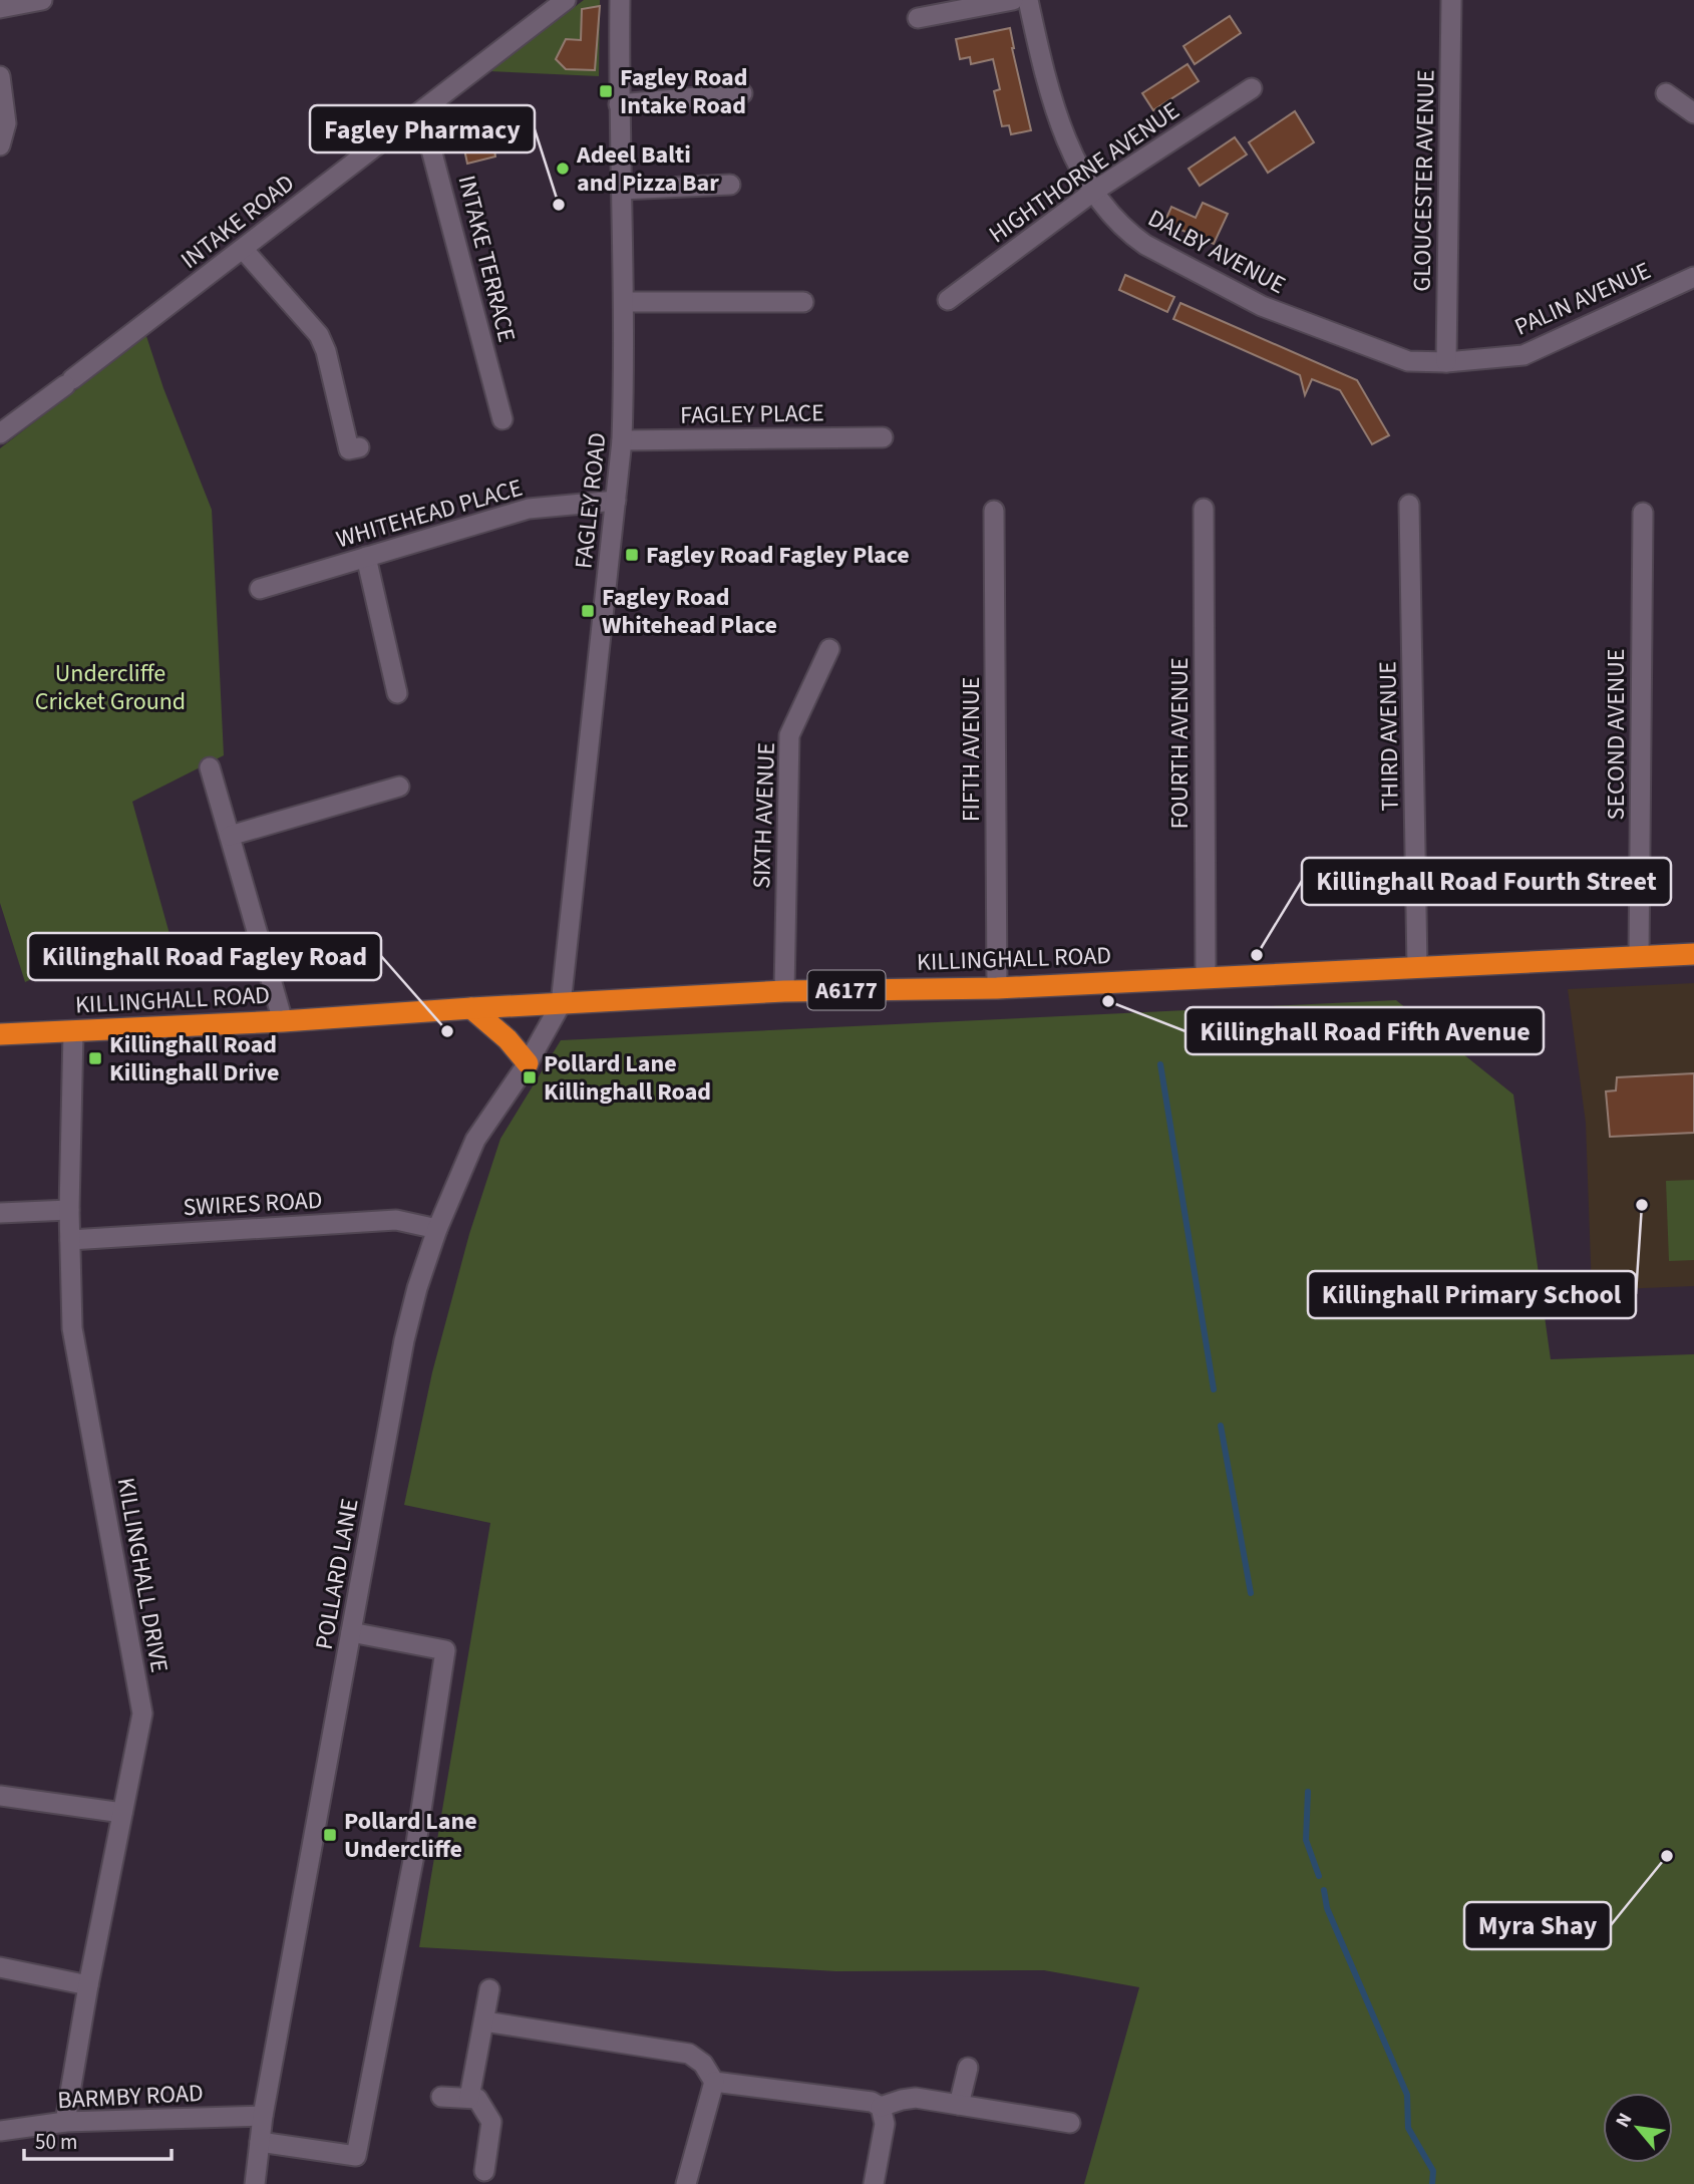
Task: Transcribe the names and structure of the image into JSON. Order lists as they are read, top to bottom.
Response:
{
  "streets": {
    "highway": ["KILLINGHALL ROAD", "A6177"],
    "street": [
      "HIGHTHORNE AVENUE",
      "GLOUCESTER AVENUE",
      "INTAKE ROAD",
      "DALBY AVENUE",
      "INTAKE TERRACE",
      "PALIN AVENUE",
      "FAGLEY PLACE",
      "FAGLEY ROAD",
      "WHITEHEAD PLACE",
      "SECOND AVENUE",
      "THIRD AVENUE",
      "FOURTH AVENUE",
      "FIFTH AVENUE",
      "SIXTH AVENUE",
      "SWIRES ROAD",
      "POLLARD LANE",
      "KILLINGHALL DRIVE",
      "BARMBY ROAD"
    ]
  },
  "crossings": [
    ["HIGHTHORNE AVENUE", "DALBY AVENUE"],
    ["GLOUCESTER AVENUE", "DALBY AVENUE"],
    ["GLOUCESTER AVENUE", "PALIN AVENUE"],
    ["INTAKE ROAD", "INTAKE TERRACE"],
    ["DALBY AVENUE", "PALIN AVENUE"],
    ["FAGLEY PLACE", "FAGLEY ROAD"],
    ["FAGLEY ROAD", "WHITEHEAD PLACE"],
    ["FAGLEY ROAD", "KILLINGHALL ROAD"],
    ["FAGLEY ROAD", "POLLARD LANE"],
    ["SECOND AVENUE", "KILLINGHALL ROAD"],
    ["THIRD AVENUE", "KILLINGHALL ROAD"],
    ["FOURTH AVENUE", "KILLINGHALL ROAD"],
    ["FIFTH AVENUE", "KILLINGHALL ROAD"],
    ["SIXTH AVENUE", "KILLINGHALL ROAD"],
    ["KILLINGHALL ROAD", "POLLARD LANE"],
    ["KILLINGHALL ROAD", "KILLINGHALL DRIVE"],
    ["SWIRES ROAD", "POLLARD LANE"],
    ["SWIRES ROAD", "KILLINGHALL DRIVE"],
    ["POLLARD LANE", "BARMBY ROAD"],
    ["KILLINGHALL DRIVE", "BARMBY ROAD"]
  ],
  "parks": ["Undercliffe Cricket Ground"],
  "places": {
    "transit": [
      "Fagley Road Intake Road",
      "Fagley Road Fagley Place",
      "Fagley Road Whitehead Place",
      "Killinghall Road Killinghall Drive",
      "Pollard Lane Killinghall Road",
      "Pollard Lane Undercliffe"
    ],
    "other": [
      "Adeel Balti and Pizza Bar",
      "Fagley Pharmacy",
      "Killinghall Road Fourth Street",
      "Killinghall Road Fifth Avenue",
      "Killinghall Road Fagley Road",
      "Killinghall Primary School",
      "Myra Shay"
    ]
  },
  "scale_bar": "50 m",
  "north": "top left"
}
